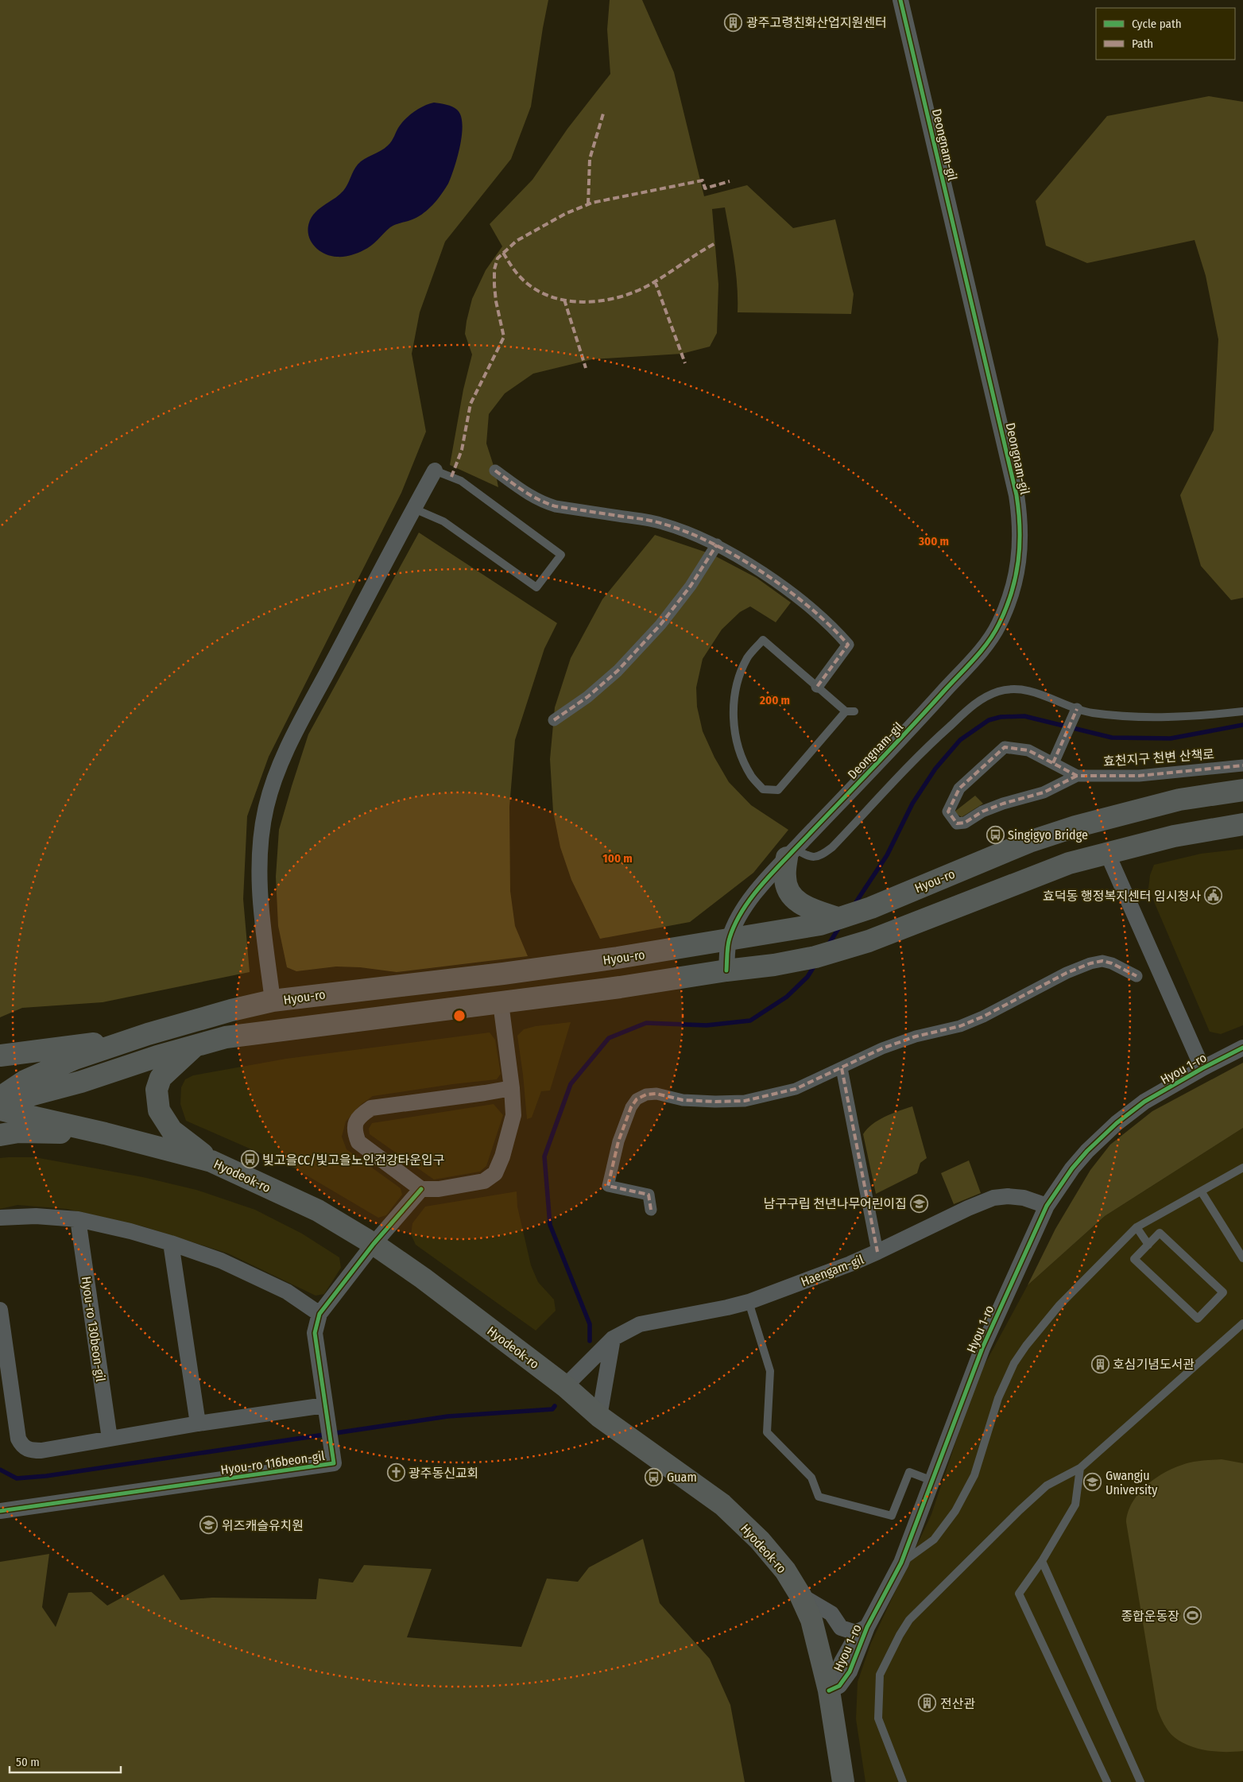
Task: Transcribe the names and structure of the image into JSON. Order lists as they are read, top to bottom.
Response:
{
  "streets": {
    "main road": ["Hyou-ro", "Hyodeok-ro"],
    "street": [
      "Deongnam-gil",
      "효천지구 천변 산책로",
      "Hyou 1-ro",
      "Haengam-gil",
      "Hyou-ro 130beon-gil",
      "Hyou-ro 116beon-gil"
    ]
  },
  "crossings": [
    ["Deongnam-gil", "Hyou-ro"],
    ["Hyou 1-ro", "Hyodeok-ro"],
    ["Hyou 1-ro", "Haengam-gil"],
    ["Hyodeok-ro", "Haengam-gil"],
    ["Hyodeok-ro", "Hyou-ro 116beon-gil"]
  ],
  "places": {
    "building": ["광주고령친화산업지원센터", "호심기념도서관", "전산관"],
    "bus stop": ["Singigyo Bridge", "빛고을CC/빛고을노인건강타운입구", "Guam"],
    "public building": ["효덕동 행정복지센터 임시청사"],
    "school or university": ["남구구립 천년나무어린이집", "Gwangju University", "위즈캐슬유치원"],
    "church": ["광주동신교회"],
    "sports": ["종합운동장"]
  },
  "legend": ["Cycle path", "Path"],
  "scale_bar": "50 m",
  "rings": ["300 m", "200 m", "100 m"]
}
